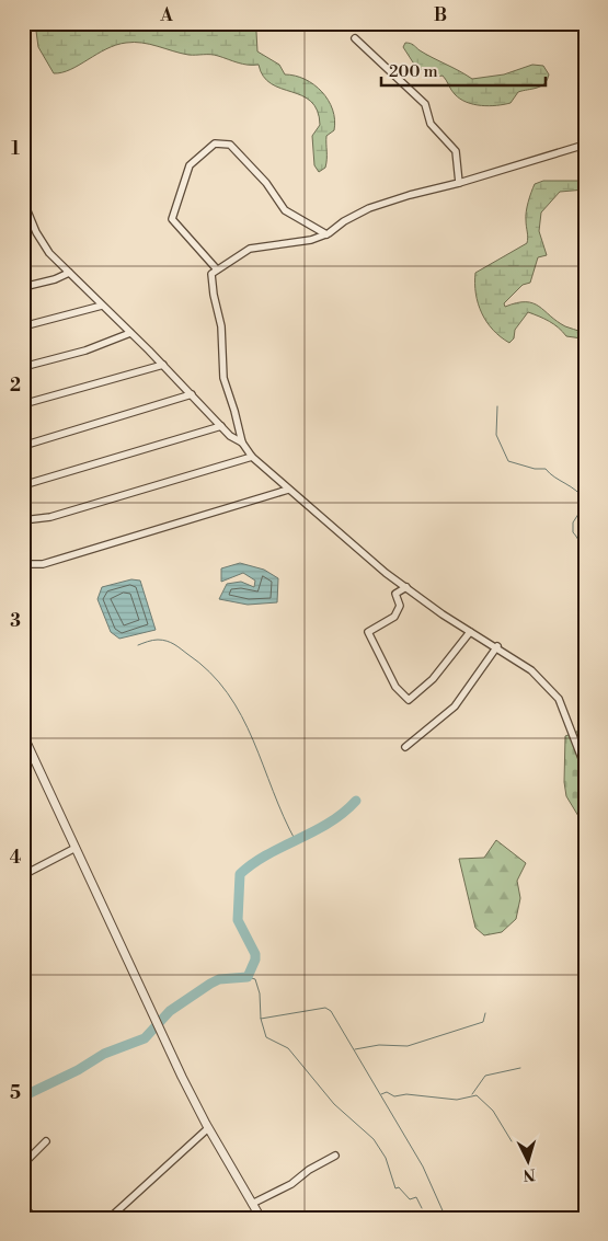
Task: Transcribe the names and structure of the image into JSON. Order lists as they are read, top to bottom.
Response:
{
  "scale_bar": "200 m",
  "north": "bottom",
  "grid": {
    "columns": ["A", "B"],
    "rows": [
      "1",
      "2",
      "3",
      "4",
      "5"
    ]
  }
}
